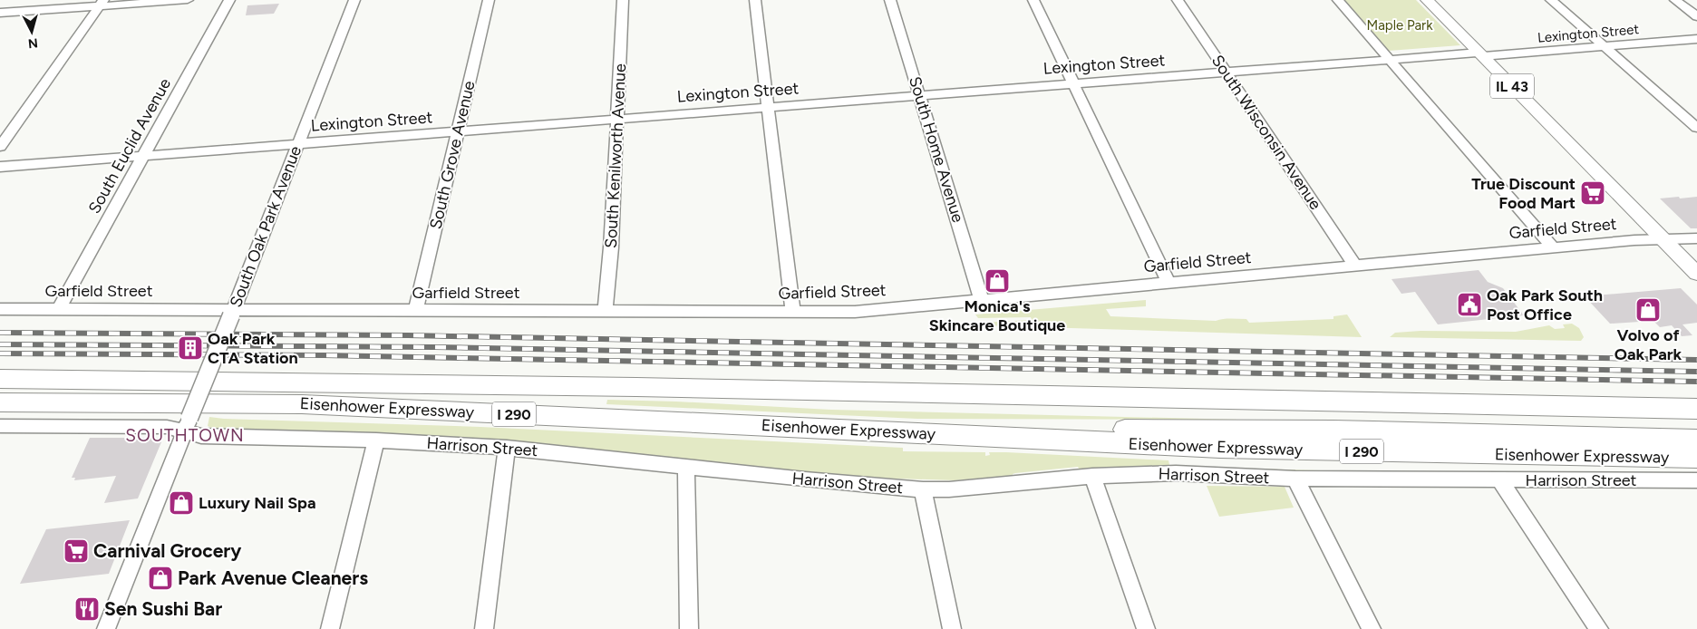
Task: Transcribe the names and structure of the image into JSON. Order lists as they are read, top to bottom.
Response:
{
  "streets": {
    "highway": ["Eisenhower Expressway", "I 290"],
    "main road": ["IL 43"],
    "street": [
      "Lexington Street",
      "South Wisconsin Avenue",
      "South Euclid Avenue",
      "South Home Avenue",
      "South Grove Avenue",
      "South Kenilworth Avenue",
      "South Oak Park Avenue",
      "Garfield Street",
      "Harrison Street"
    ]
  },
  "crossings": [
    ["Lexington Street", "IL 43"],
    ["Lexington Street", "South Wisconsin Avenue"],
    ["Lexington Street", "South Euclid Avenue"],
    ["Lexington Street", "South Home Avenue"],
    ["Lexington Street", "South Grove Avenue"],
    ["Lexington Street", "South Kenilworth Avenue"],
    ["Lexington Street", "South Oak Park Avenue"],
    ["IL 43", "Garfield Street"],
    ["South Wisconsin Avenue", "Garfield Street"],
    ["South Euclid Avenue", "Garfield Street"],
    ["South Home Avenue", "Garfield Street"],
    ["South Grove Avenue", "Garfield Street"],
    ["South Kenilworth Avenue", "Garfield Street"],
    ["South Oak Park Avenue", "Garfield Street"],
    ["South Oak Park Avenue", "Harrison Street"]
  ],
  "districts": ["SOUTHTOWN"],
  "parks": ["Maple Park"],
  "places": {
    "supermarket": ["True Discount Food Mart", "Carnival Grocery"],
    "shop": [
      "Monica's Skincare Boutique",
      "Volvo of Oak Park",
      "Luxury Nail Spa",
      "Park Avenue Cleaners"
    ],
    "public building": ["Oak Park South Post Office"],
    "building": ["Oak Park CTA Station"],
    "restaurant": ["Sen Sushi Bar"]
  },
  "north": "bottom"
}
